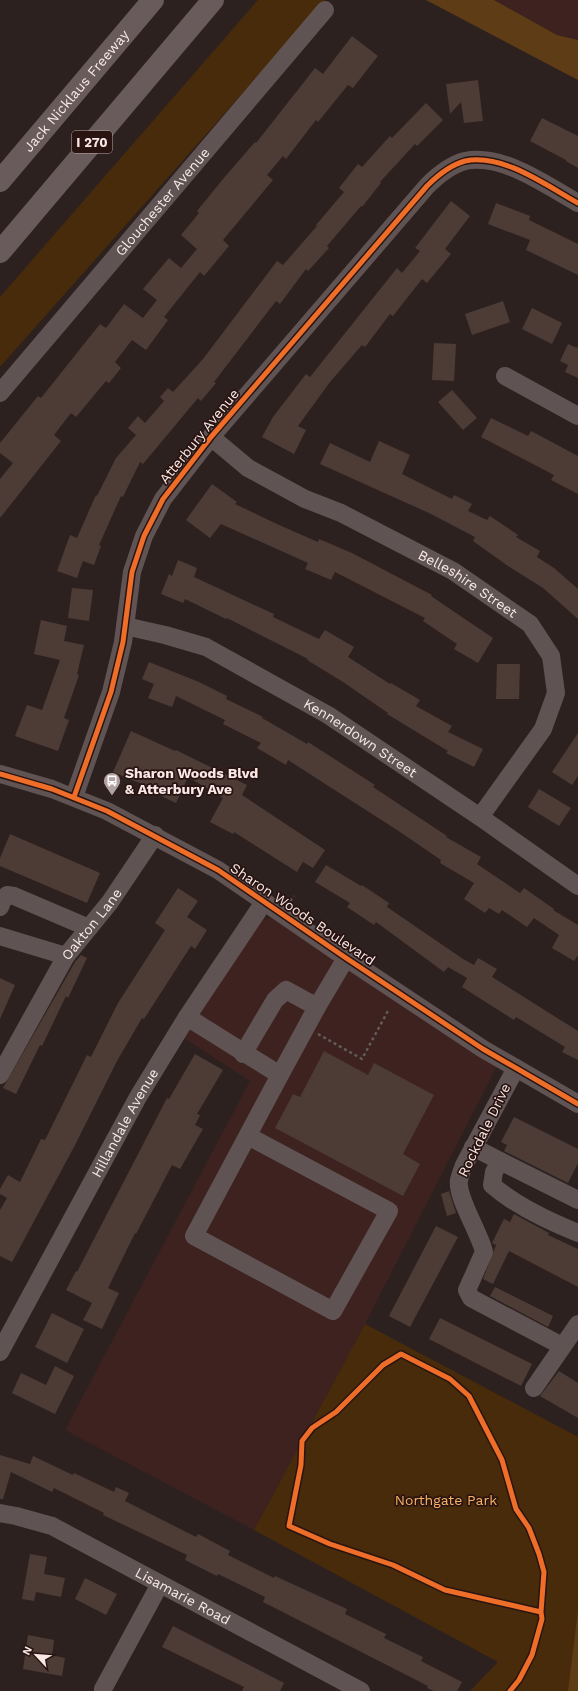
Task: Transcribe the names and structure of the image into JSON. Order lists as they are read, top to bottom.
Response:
{
  "streets": {
    "highway": ["Jack Nicklaus Freeway", "I 270"],
    "street": [
      "Glouchester Avenue",
      "Atterbury Avenue",
      "Belleshire Street",
      "Kennerdown Street",
      "Sharon Woods Boulevard",
      "Oakton Lane",
      "Hillandale Avenue",
      "Rockdale Drive",
      "Lisamarie Road"
    ]
  },
  "crossings": [
    ["Atterbury Avenue", "Belleshire Street"],
    ["Atterbury Avenue", "Kennerdown Street"],
    ["Atterbury Avenue", "Sharon Woods Boulevard"],
    ["Belleshire Street", "Kennerdown Street"],
    ["Sharon Woods Boulevard", "Oakton Lane"],
    ["Sharon Woods Boulevard", "Hillandale Avenue"],
    ["Sharon Woods Boulevard", "Rockdale Drive"]
  ],
  "parks": ["Northgate Park"],
  "places": {
    "bus stop": ["Sharon Woods Blvd & Atterbury Ave"]
  },
  "north": "top left"
}
